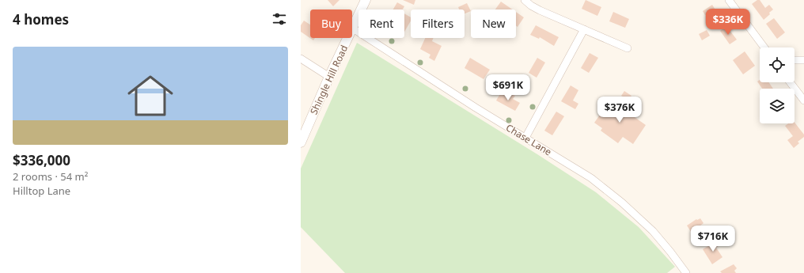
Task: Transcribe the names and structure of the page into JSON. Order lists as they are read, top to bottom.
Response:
{
  "streets": {
    "street": ["Shingle Hill Road", "Chase Lane"]
  },
  "crossings": [
    ["Shingle Hill Road", "Chase Lane"]
  ],
  "page": {
    "heading": "4 homes",
    "price": [
      "$336K",
      "$691K",
      "$376K",
      "$716K"
    ],
    "chip": [
      "Buy",
      "Rent",
      "Filters",
      "New"
    ],
    "list": [
      {
        "name": "$336,000",
        "note": "2 rooms · 54 m² · Hilltop Lane"
      }
    ]
  }
}
